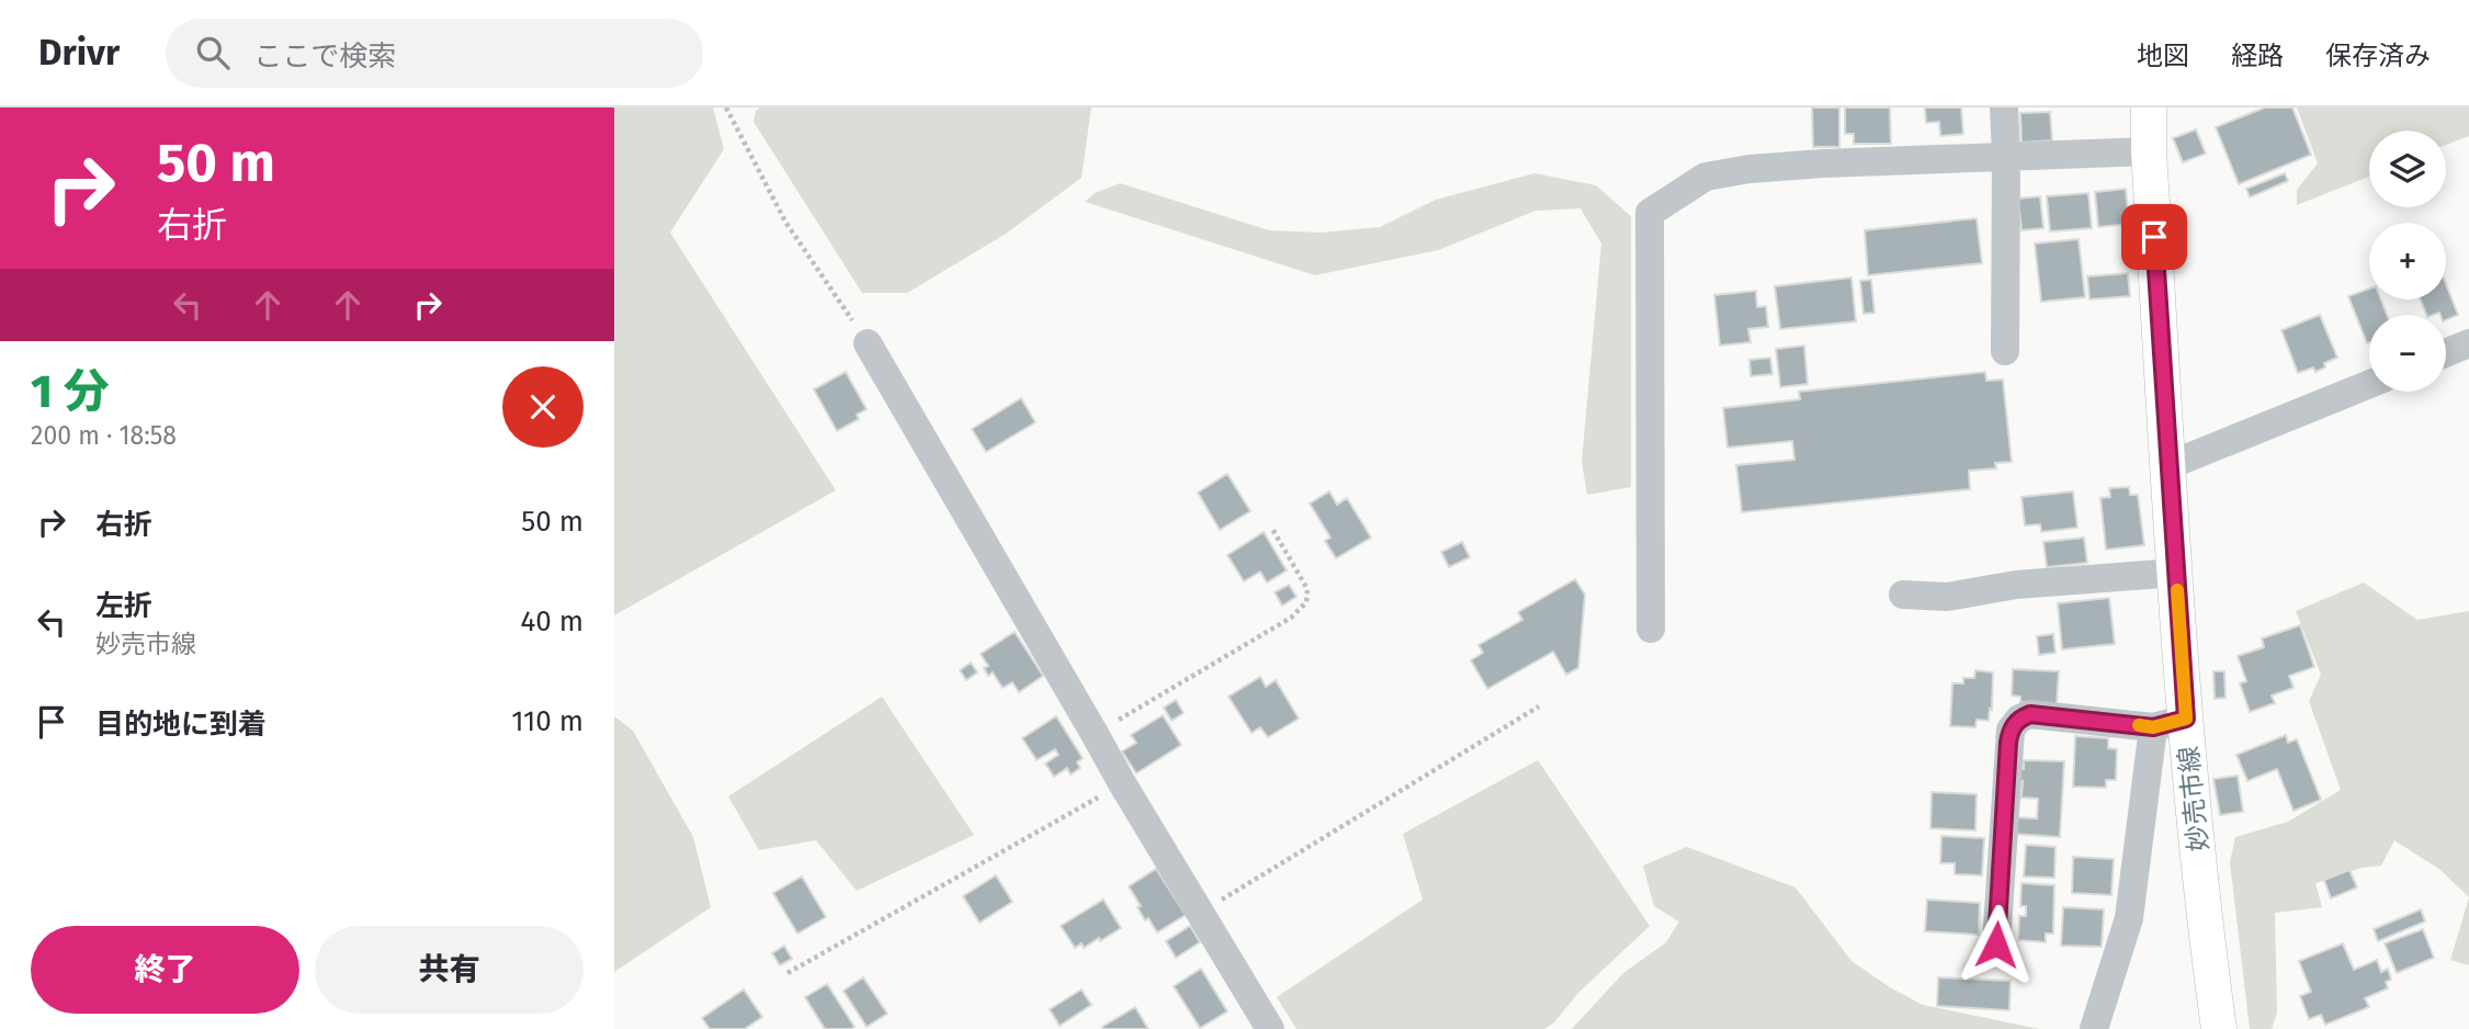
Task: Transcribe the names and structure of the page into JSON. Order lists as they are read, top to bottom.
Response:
{
  "streets": {
    "main road": ["妙売市線"]
  },
  "page": {
    "header": "Drivr",
    "search": "ここで検索",
    "nav": ["地図", "経路", "保存済み"],
    "turn": ["50 m", "右折"],
    "map_buttons": ["+", "−"],
    "heading": ["1 分", "200 m · 18:58"],
    "list": [
      {
        "name": "右折",
        "value": "50 m"
      },
      {
        "name": "左折",
        "note": "妙売市線",
        "value": "40 m"
      },
      {
        "name": "目的地に到着",
        "value": "110 m"
      }
    ],
    "buttons": ["終了", "共有"]
  }
}
